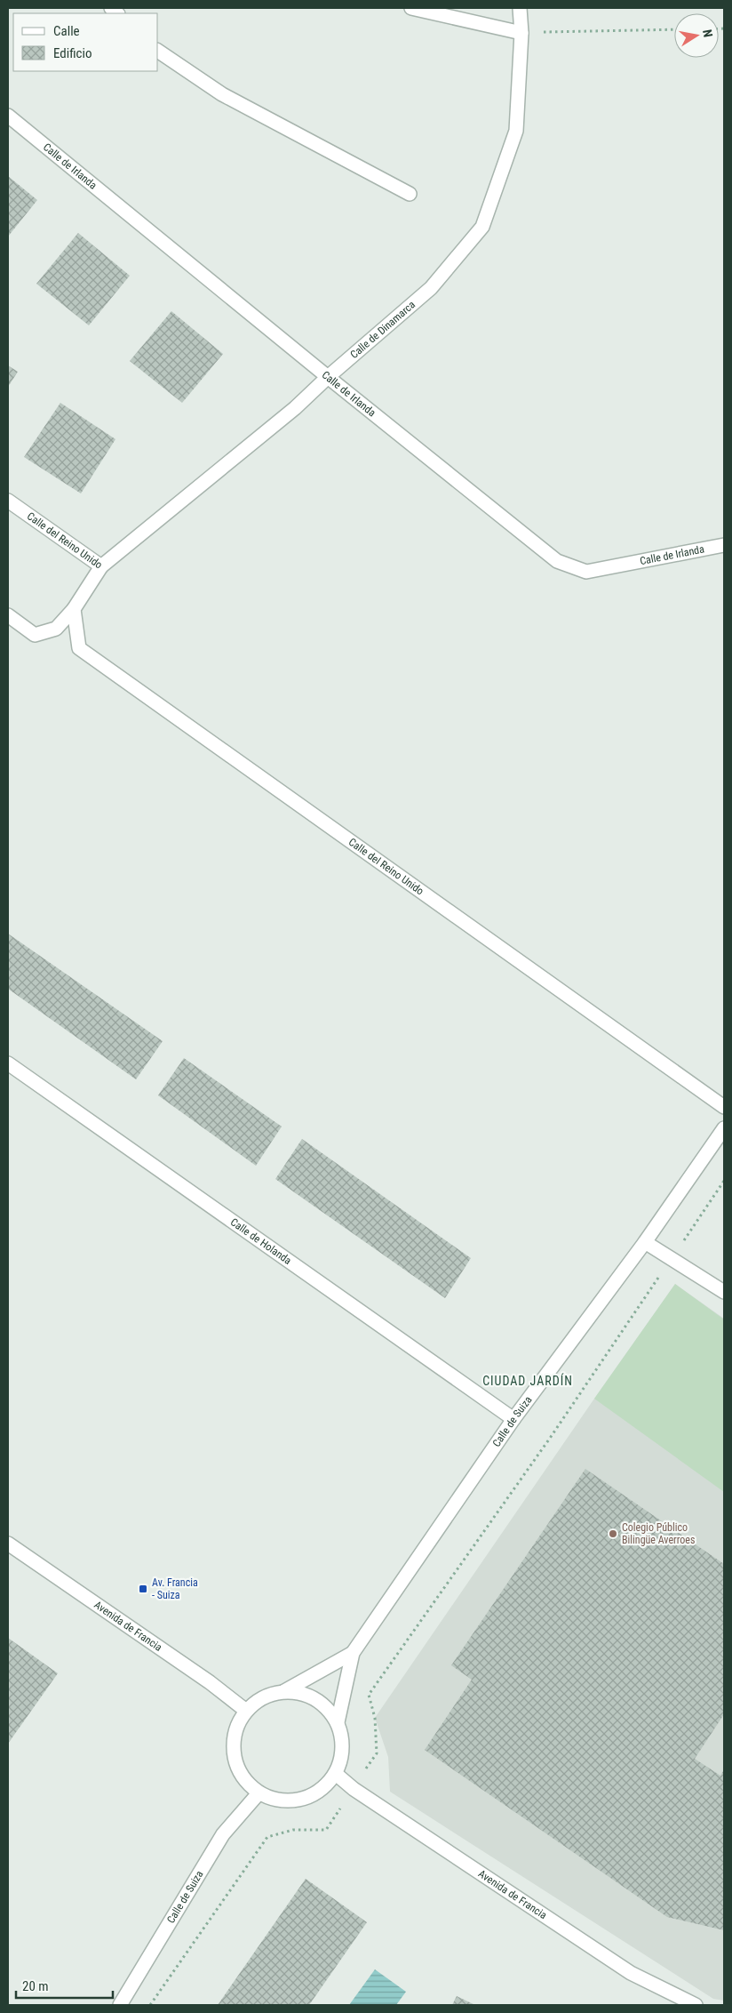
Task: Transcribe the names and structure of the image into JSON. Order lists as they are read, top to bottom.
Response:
{
  "streets": {
    "street": [
      "Calle de Irlanda",
      "Calle de Dinamarca",
      "Calle del Reino Unido",
      "Calle de Holanda",
      "Calle de Suiza",
      "Avenida de Francia"
    ]
  },
  "crossings": [
    ["Calle de Irlanda", "Calle de Dinamarca"],
    ["Calle de Dinamarca", "Calle del Reino Unido"],
    ["Calle de Holanda", "Calle de Suiza"],
    ["Calle de Suiza", "Avenida de Francia"]
  ],
  "districts": ["CIUDAD JARDÍN"],
  "places": {
    "other": ["Colegio Público Bilingüe Averroes"],
    "transit": ["Av. Francia - Suiza"]
  },
  "legend": ["Calle", "Edificio"],
  "scale_bar": "20 m",
  "north": "right"
}
